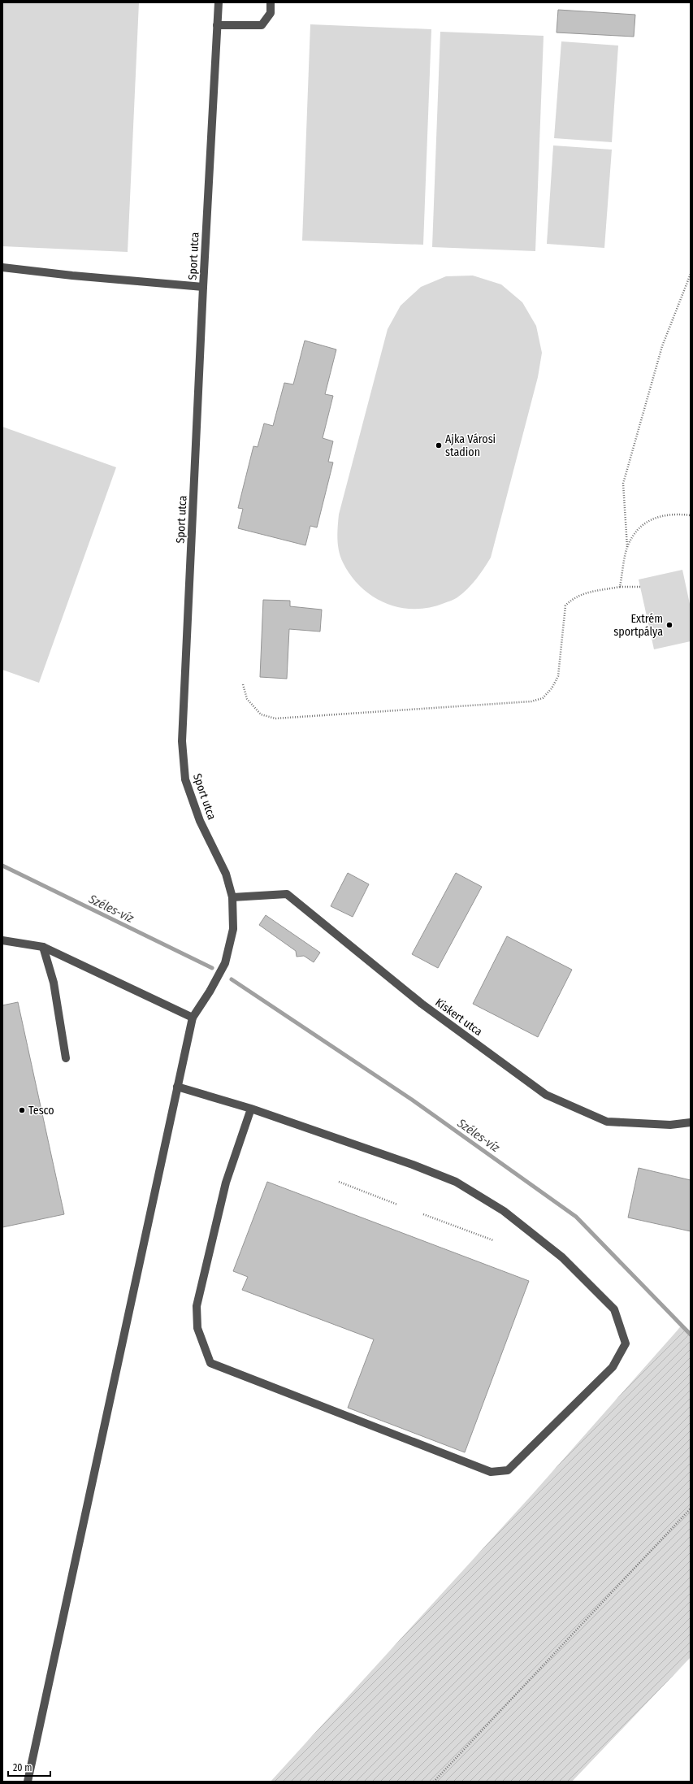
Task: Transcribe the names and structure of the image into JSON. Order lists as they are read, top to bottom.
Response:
{
  "streets": {
    "street": ["Sport utca", "Kiskert utca"]
  },
  "crossings": [
    ["Sport utca", "Kiskert utca"]
  ],
  "water": ["Széles-víz"],
  "places": ["Ajka Városi stadion", "Extrém sportpálya", "Tesco"],
  "scale_bar": "20 m"
}
